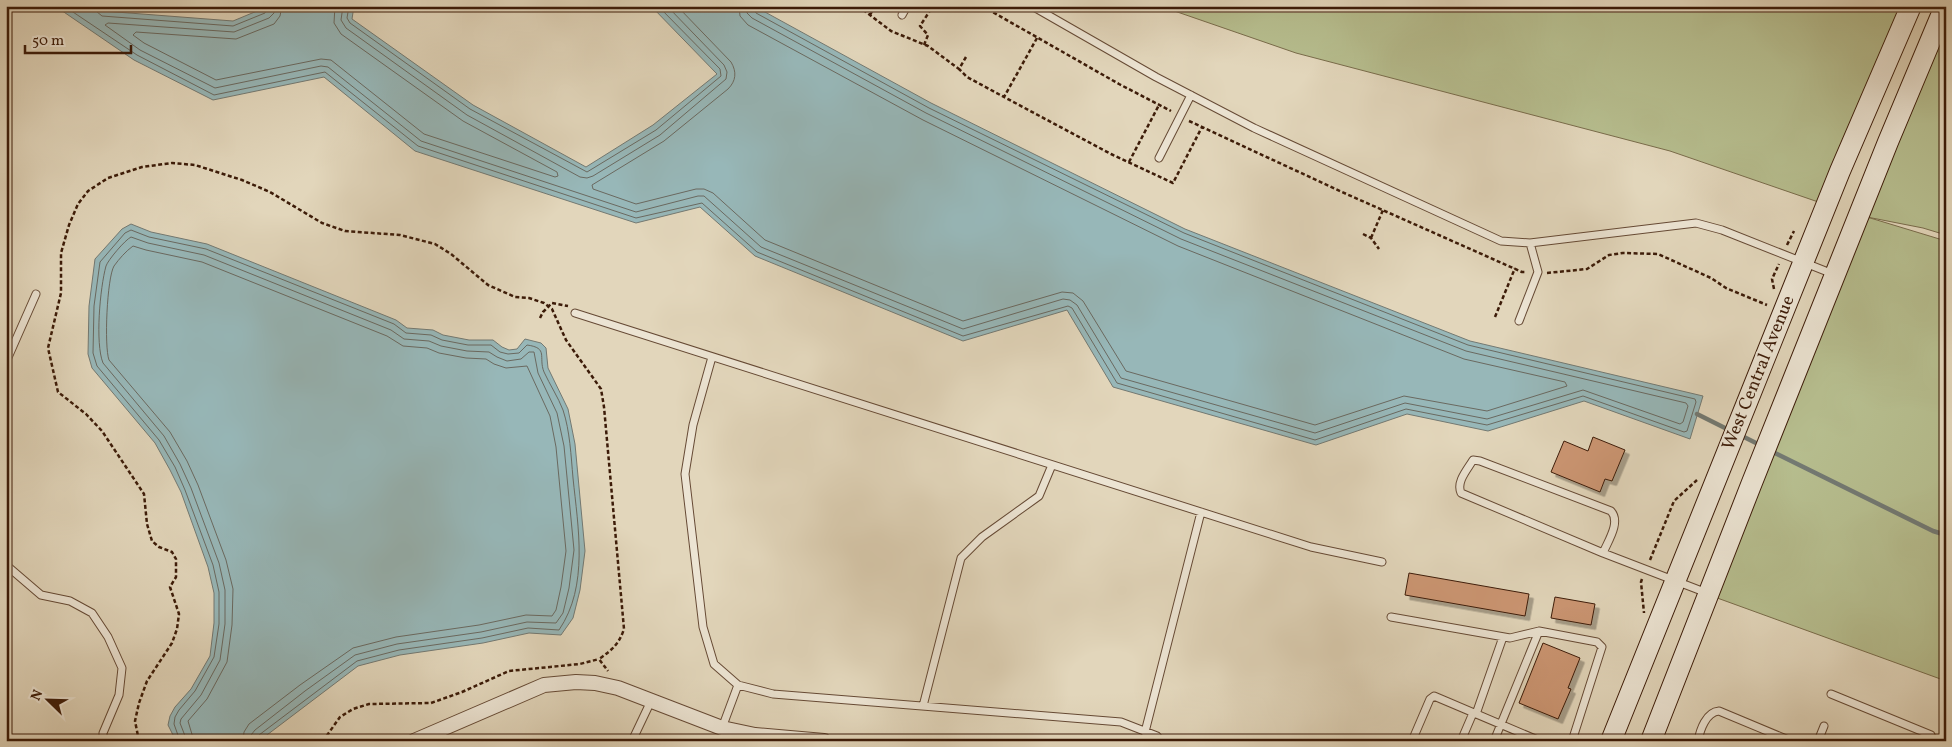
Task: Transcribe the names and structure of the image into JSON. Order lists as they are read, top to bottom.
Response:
{
  "streets": {
    "main road": ["West Central Avenue"]
  },
  "scale_bar": "50 m",
  "north": "top left"
}
